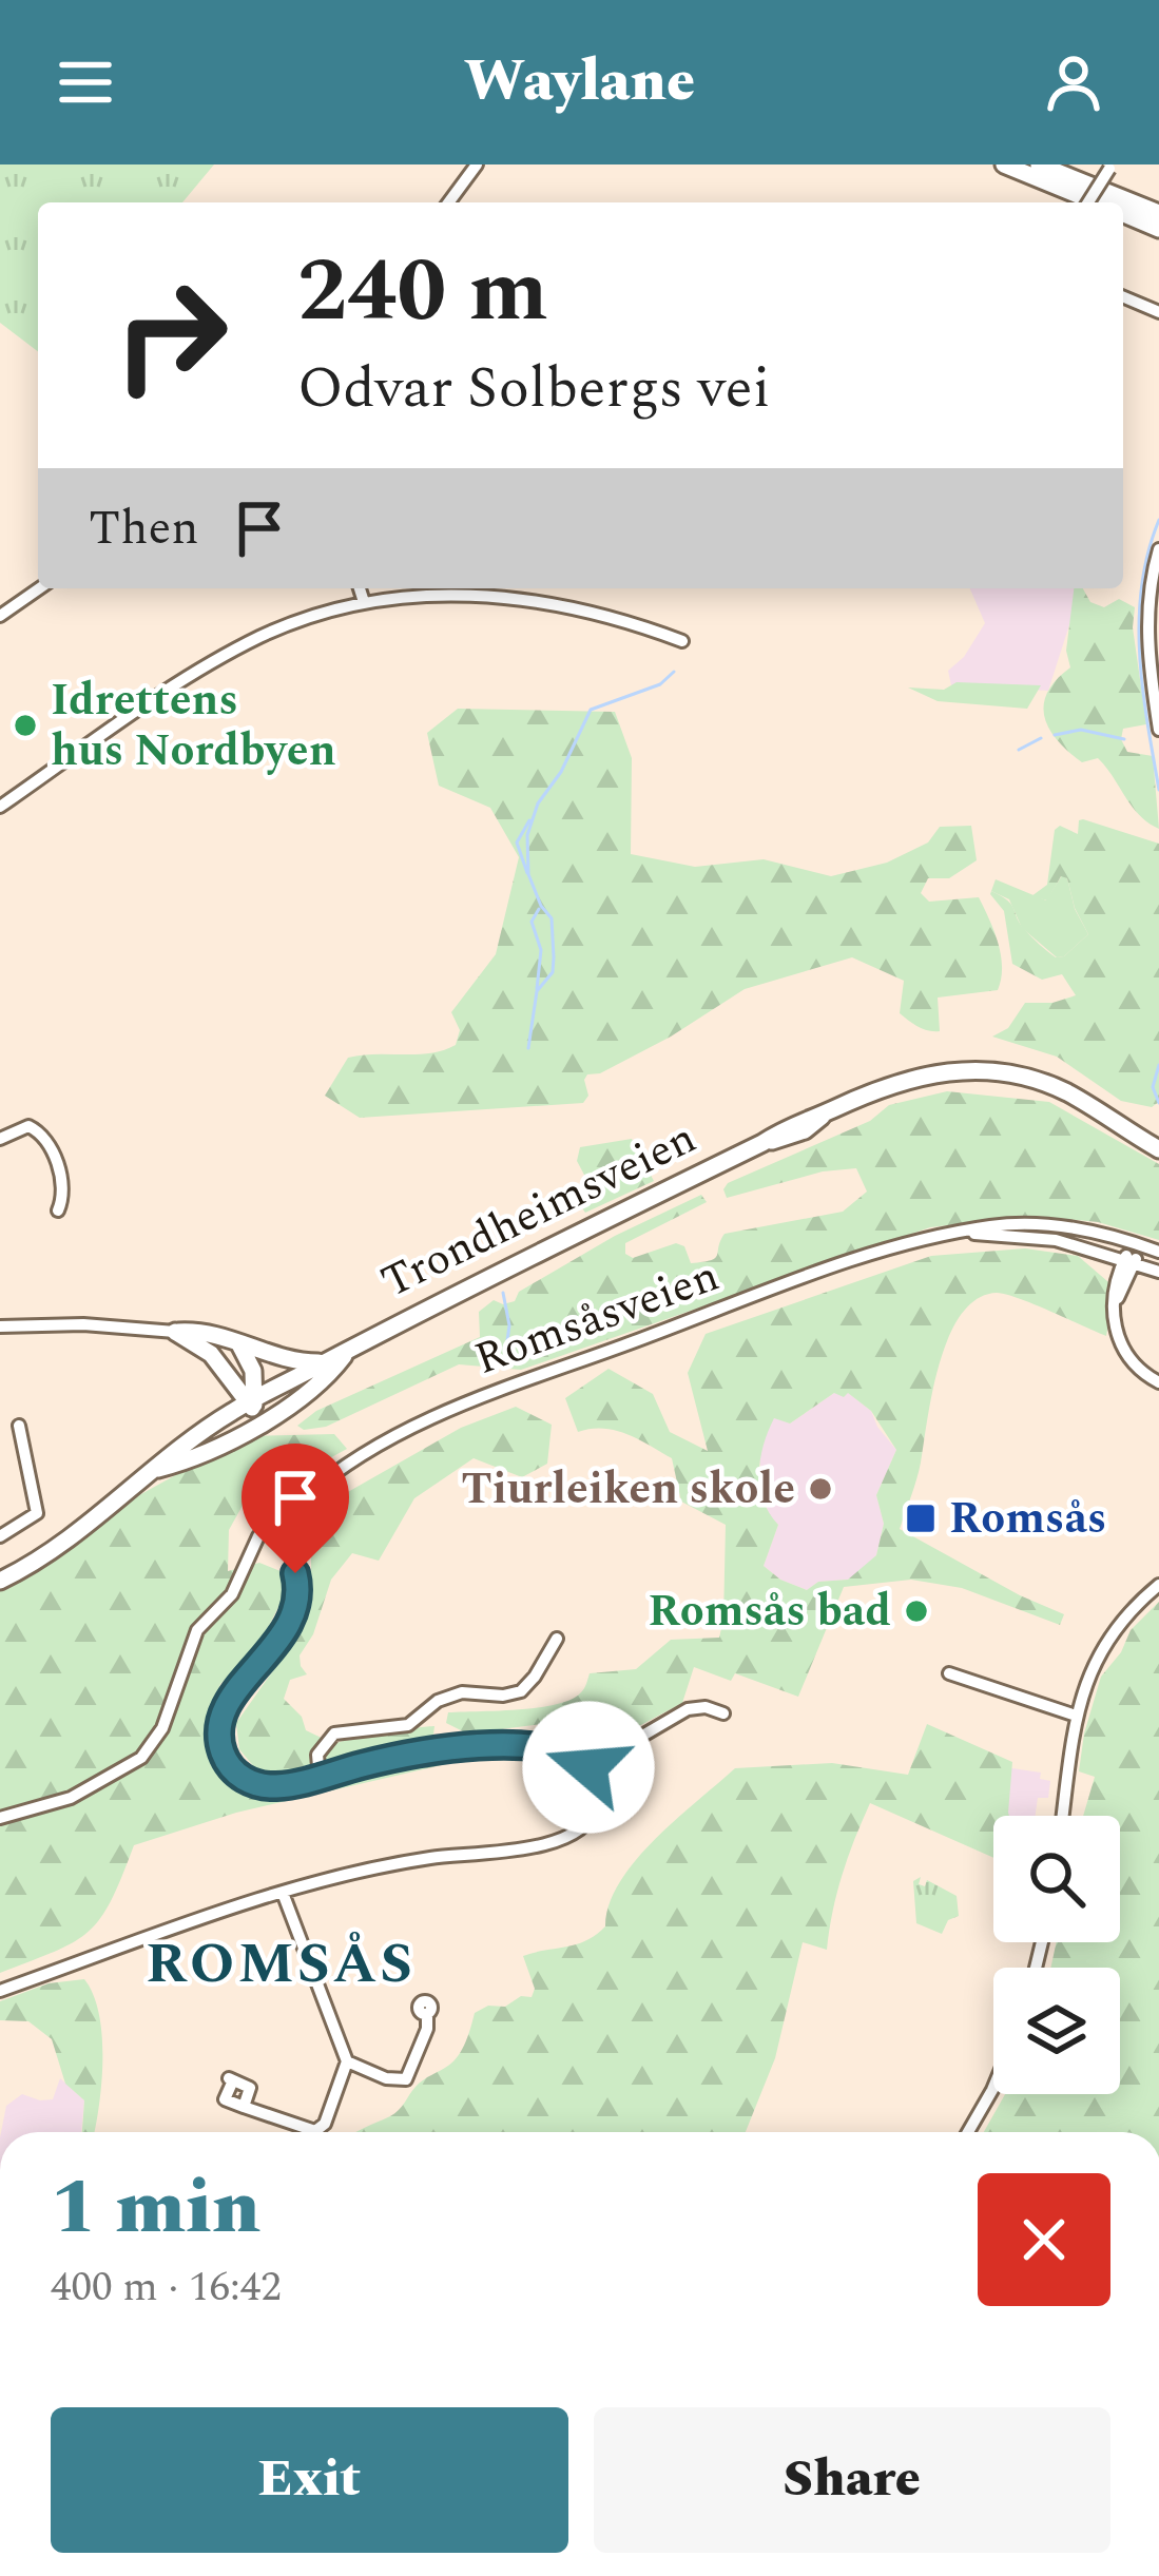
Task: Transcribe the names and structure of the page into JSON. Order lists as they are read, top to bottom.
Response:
{
  "streets": {
    "highway": ["Trondheimsveien"],
    "street": ["Romsåsveien"]
  },
  "districts": ["ROMSÅS"],
  "places": {
    "other": ["Idrettens hus Nordbyen", "Tiurleiken skole", "Romsås bad"],
    "transit": ["Romsås"]
  },
  "page": {
    "header": "Waylane",
    "turn": ["240 m", "Odvar Solbergs vei"],
    "then": "Then",
    "heading": ["1 min", "400 m · 16:42"],
    "buttons": ["Exit", "Share"]
  }
}
